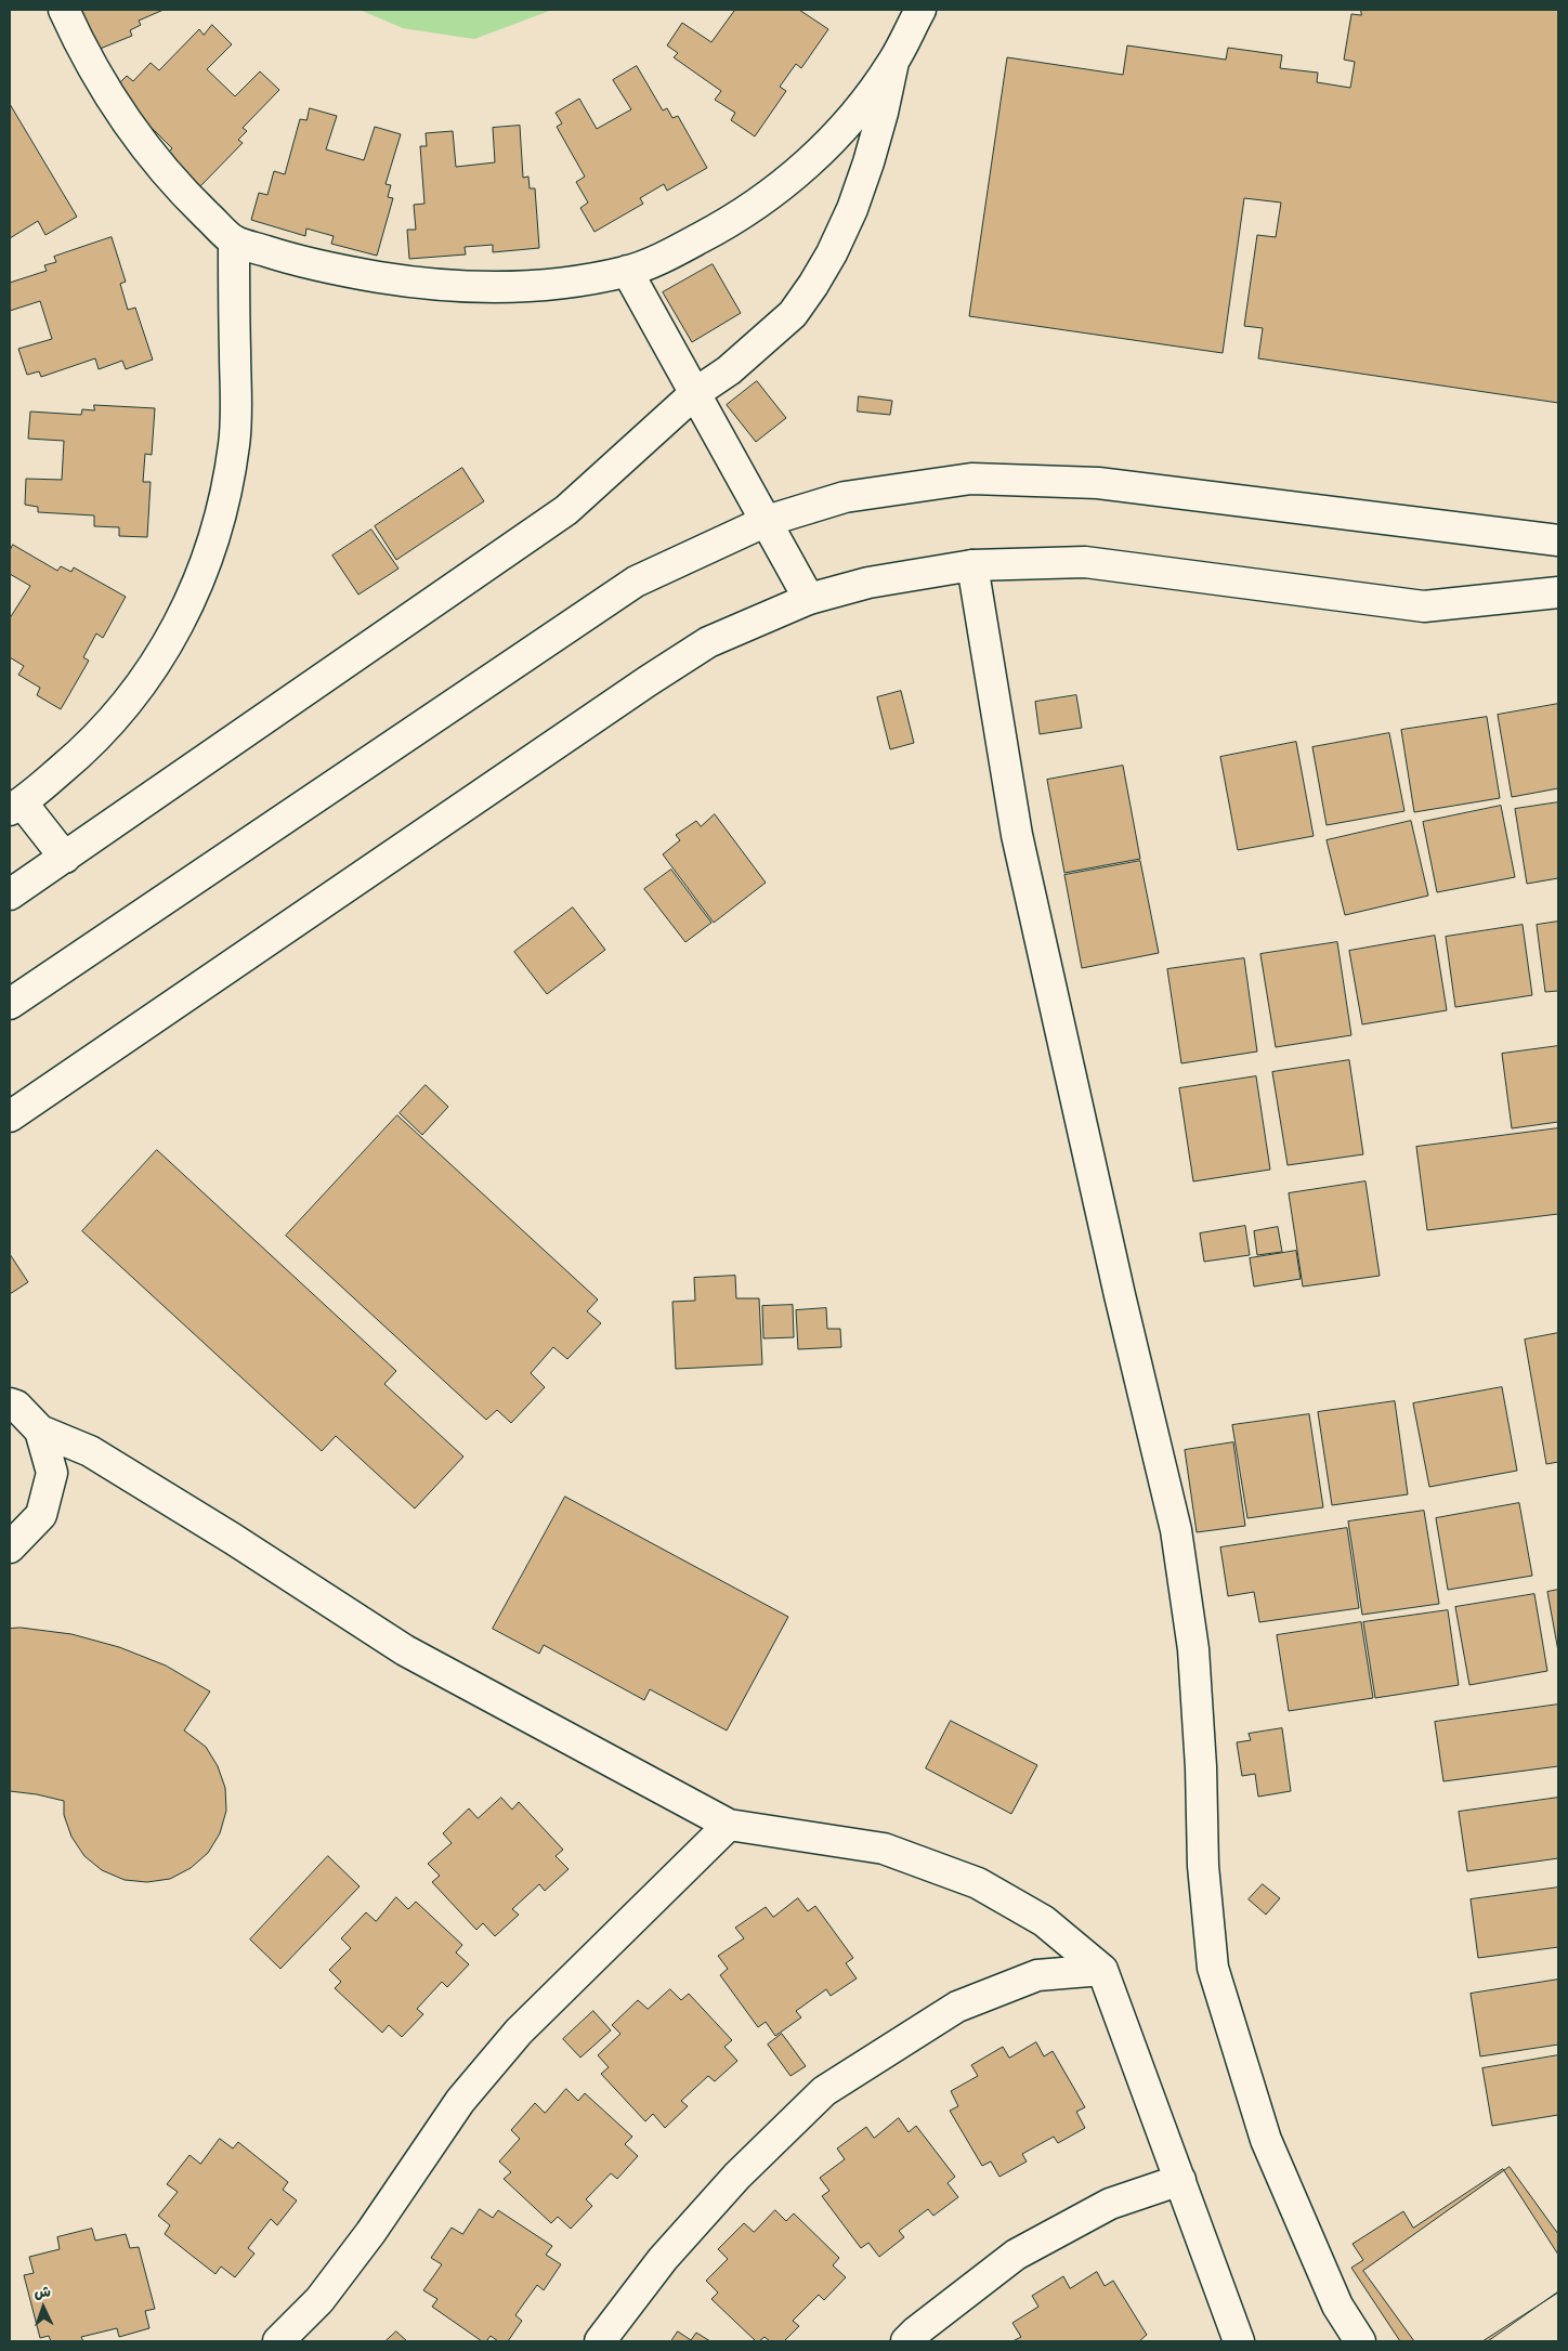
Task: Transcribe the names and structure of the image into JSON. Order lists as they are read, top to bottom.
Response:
{
  "north": "top"
}
